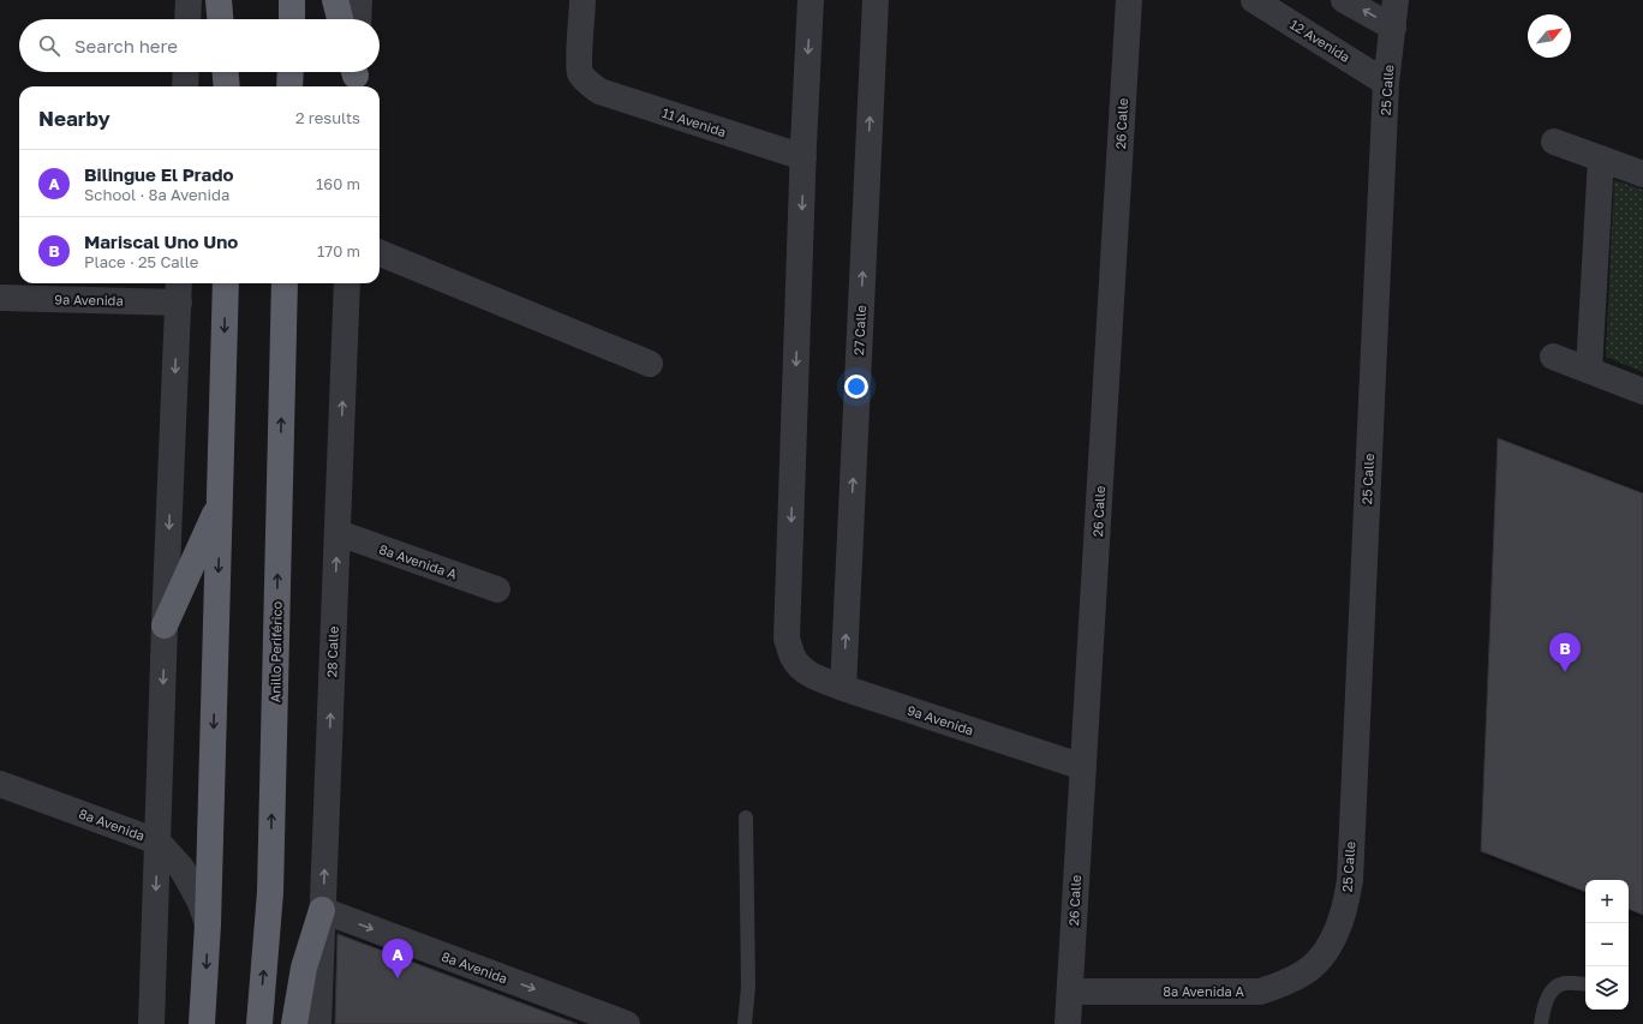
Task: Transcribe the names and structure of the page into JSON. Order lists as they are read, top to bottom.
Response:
{
  "streets": {
    "highway": ["Anillo Periférico"],
    "street": [
      "12 Avenida",
      "25 Calle",
      "11 Avenida",
      "26 Calle",
      "9a Avenida",
      "27 Calle",
      "8a Avenida A",
      "28 Calle",
      "8a Avenida"
    ]
  },
  "crossings": [
    ["12 Avenida", "25 Calle"],
    ["25 Calle", "8a Avenida A"],
    ["11 Avenida", "9a Avenida"],
    ["26 Calle", "9a Avenida"],
    ["26 Calle", "8a Avenida A"],
    ["9a Avenida", "27 Calle"],
    ["8a Avenida A", "28 Calle"],
    ["28 Calle", "8a Avenida"]
  ],
  "one_way": ["9a Avenida", "27 Calle", "8a Avenida"],
  "north": "top right",
  "page": {
    "search": "Search here",
    "heading": ["Nearby", "2 results"],
    "list": [
      {
        "mark": "A",
        "name": "Bilingue El Prado",
        "note": "School · 8a Avenida",
        "value": "160 m"
      },
      {
        "mark": "B",
        "name": "Mariscal Uno Uno",
        "note": "Place · 25 Calle",
        "value": "170 m"
      }
    ],
    "pins": ["B", "A"],
    "map_buttons": ["+", "−"]
  }
}
